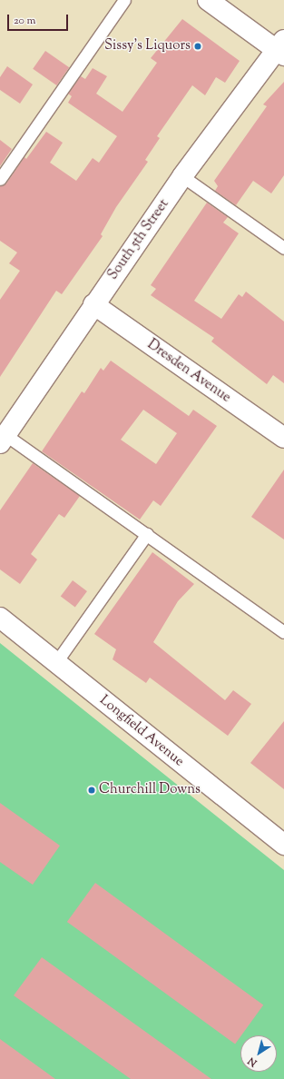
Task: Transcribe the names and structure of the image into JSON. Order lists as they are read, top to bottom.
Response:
{
  "streets": {
    "street": ["South 5th Street", "Dresden Avenue", "Longfield Avenue"]
  },
  "crossings": [
    ["South 5th Street", "Dresden Avenue"]
  ],
  "places": ["Sissy's Liquors", "Churchill Downs"],
  "scale_bar": "20 m",
  "north": "bottom left"
}
